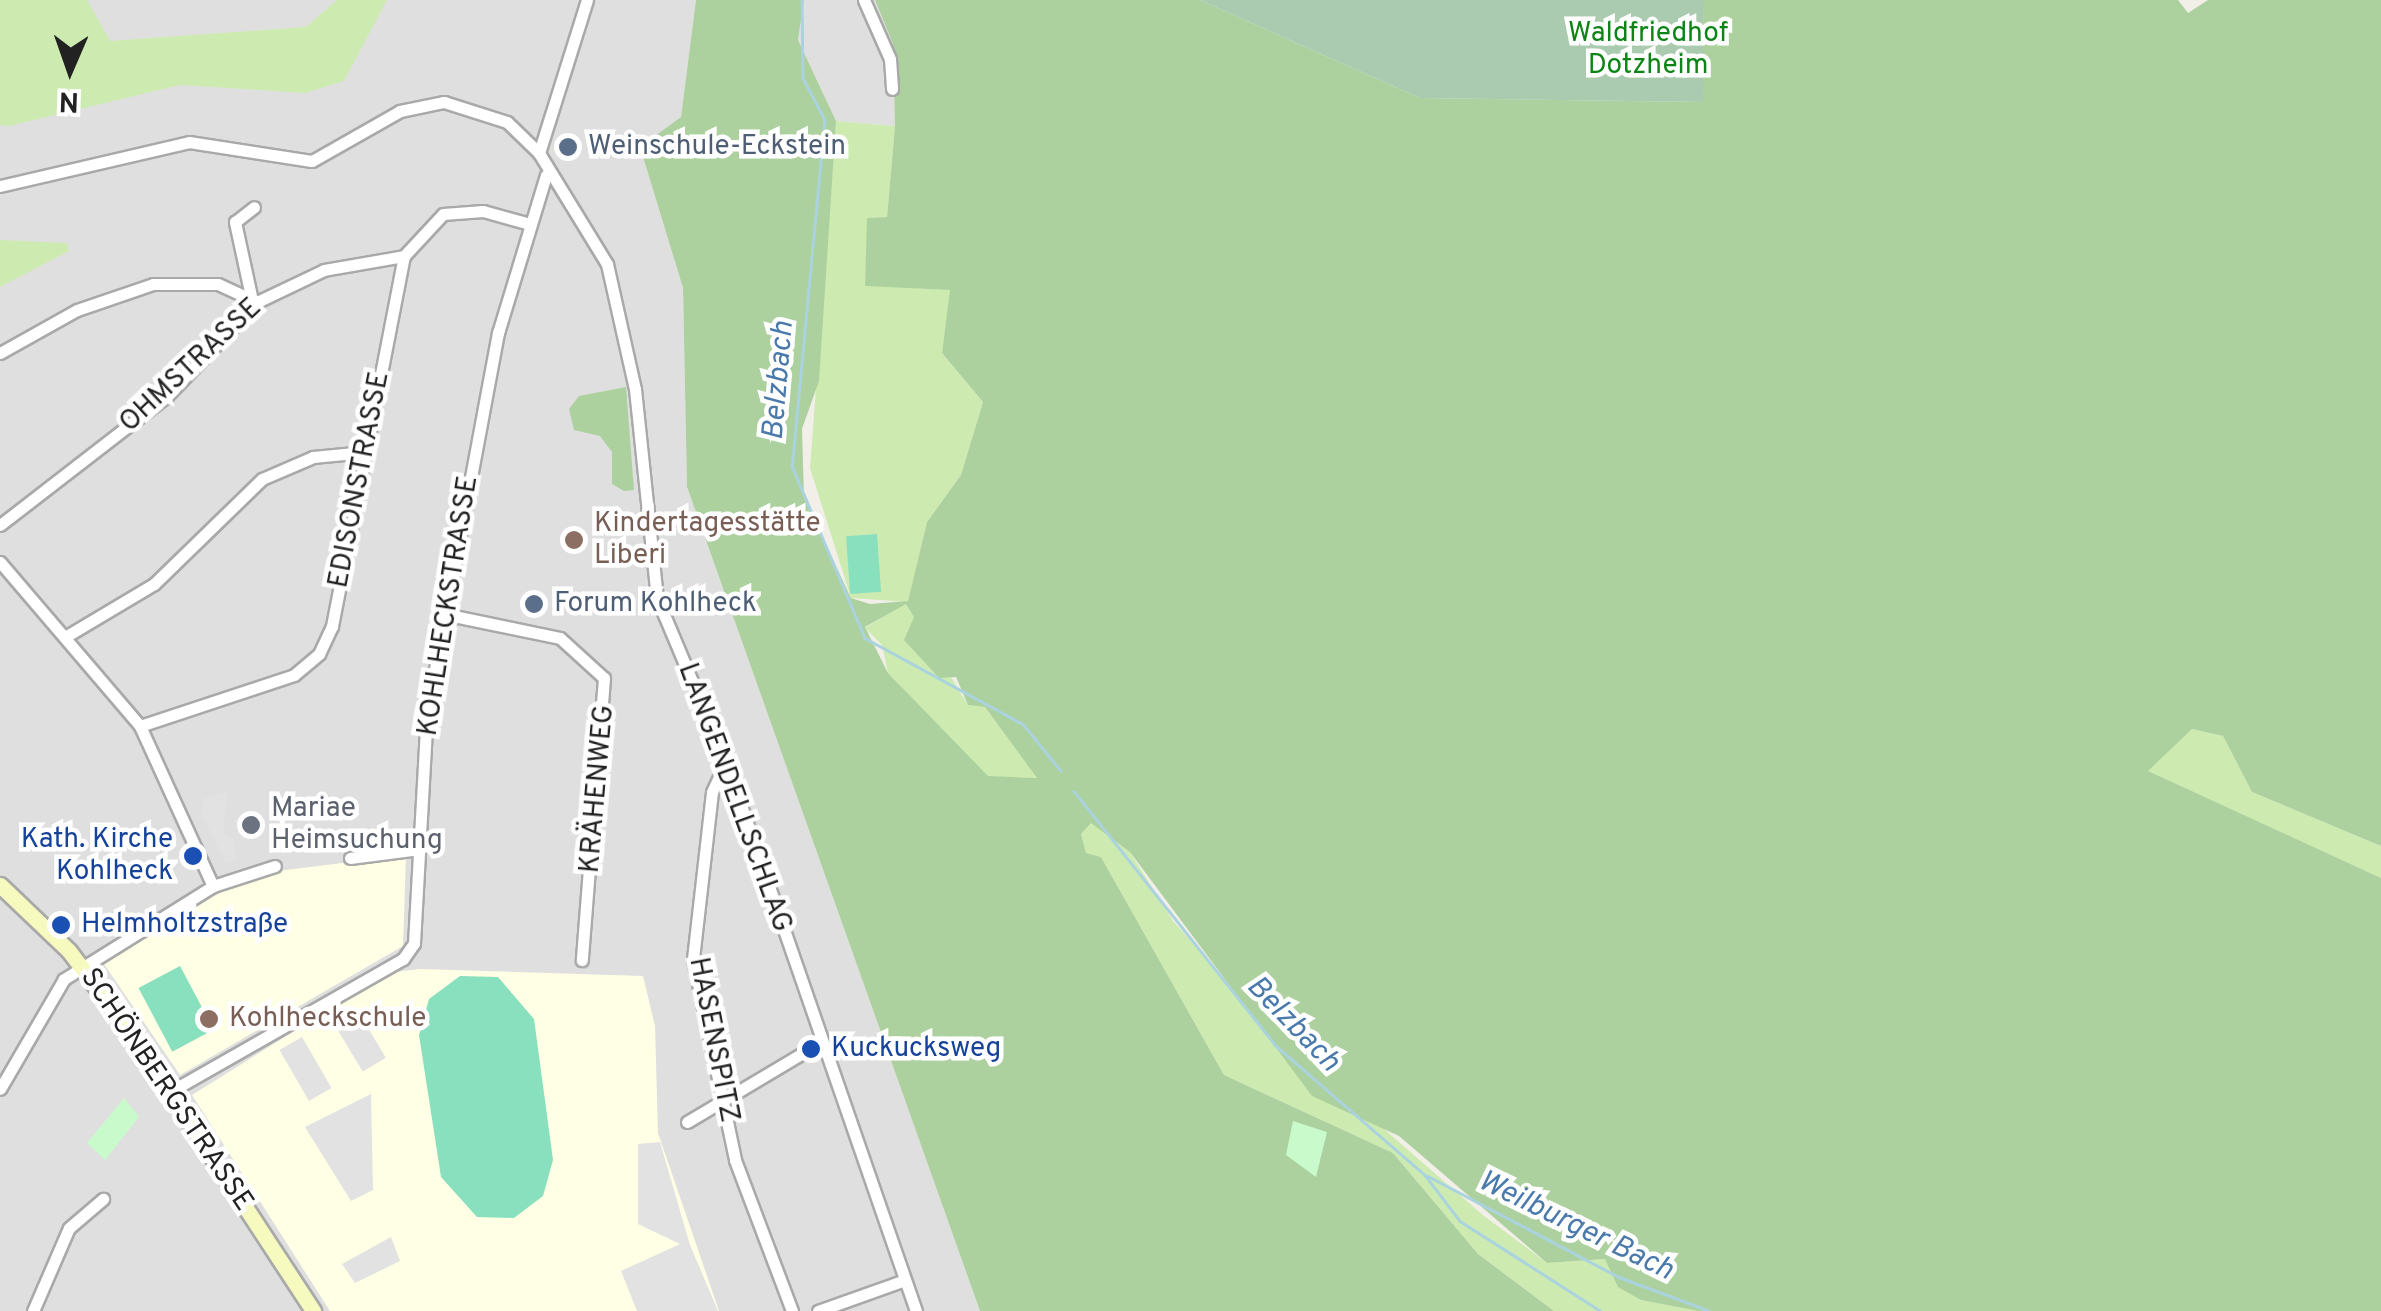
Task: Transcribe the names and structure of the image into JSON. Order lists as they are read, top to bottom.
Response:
{
  "streets": {
    "street": [
      "OHMSTRASSE",
      "EDISONSTRASSE",
      "KOHLHECKSTRASSE",
      "KRÄHENWEG",
      "LANGENDELLSCHLAG",
      "HASENSPITZ",
      "SCHÖNBERGSTRASSE"
    ]
  },
  "crossings": [
    ["OHMSTRASSE", "EDISONSTRASSE"],
    ["KOHLHECKSTRASSE", "KRÄHENWEG"],
    ["KOHLHECKSTRASSE", "LANGENDELLSCHLAG"],
    ["KOHLHECKSTRASSE", "SCHÖNBERGSTRASSE"],
    ["LANGENDELLSCHLAG", "HASENSPITZ"]
  ],
  "water": ["Belzbach", "Weilburger Bach"],
  "parks": ["Waldfriedhof Dotzheim"],
  "places": [
    "Weinschule-Eckstein",
    "Kindertagesstätte Liberi",
    "Forum Kohlheck",
    "Mariae Heimsuchung",
    "Kath. Kirche Kohlheck",
    "Helmholtzstraße",
    "Kohlheckschule",
    "Kuckucksweg"
  ],
  "north": "bottom"
}
